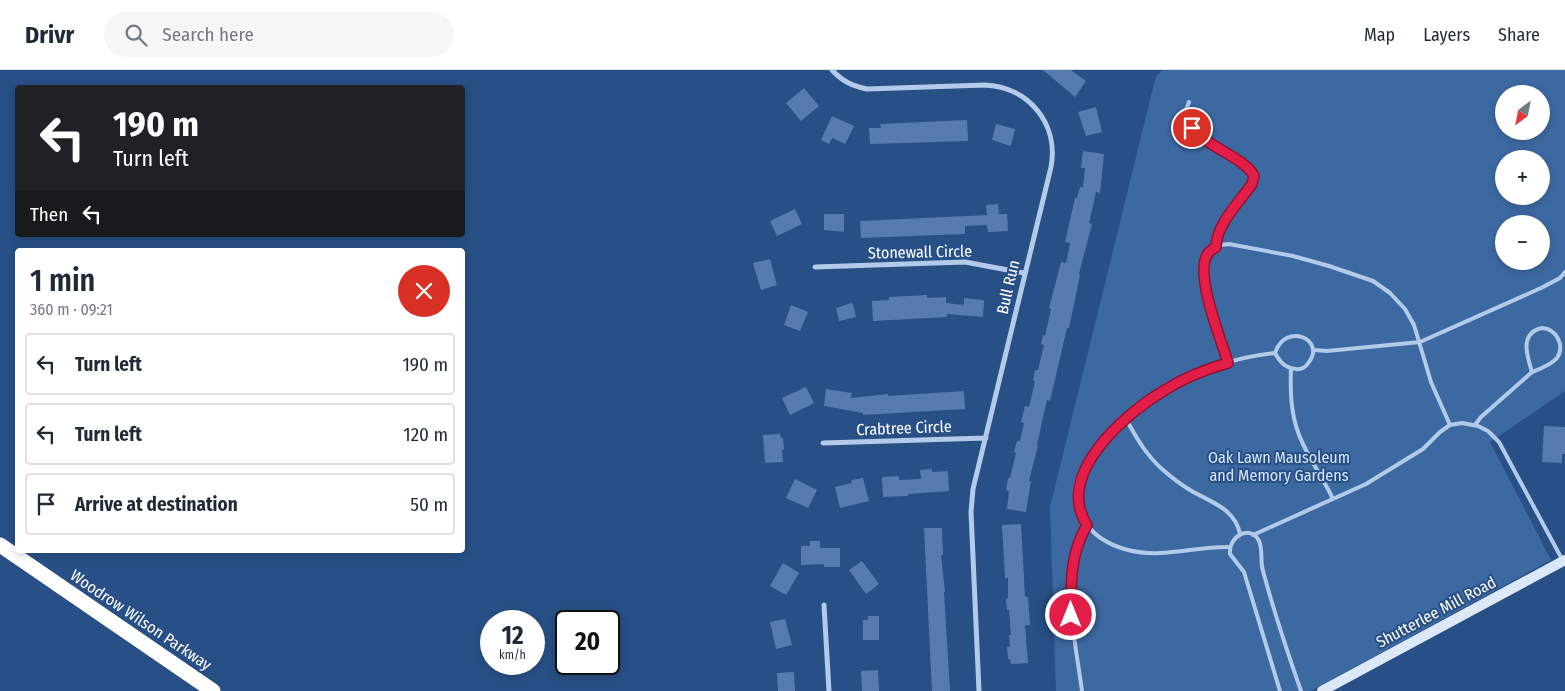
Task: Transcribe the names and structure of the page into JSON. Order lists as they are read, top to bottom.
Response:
{
  "streets": {
    "highway": ["Woodrow Wilson Parkway"],
    "street": [
      "Stonewall Circle",
      "Bull Run",
      "Crabtree Circle",
      "Shutterlee Mill Road"
    ]
  },
  "crossings": [
    ["Stonewall Circle", "Bull Run"],
    ["Bull Run", "Crabtree Circle"]
  ],
  "parks": ["Oak Lawn Mausoleum and Memory Gardens"],
  "north": "bottom left",
  "page": {
    "header": "Drivr",
    "search": "Search here",
    "nav": ["Map", "Layers", "Share"],
    "map_buttons": ["+", "−"],
    "turn": ["190 m", "Turn left"],
    "then": "Then",
    "heading": ["1 min", "360 m · 09:21"],
    "list": [
      {
        "name": "Turn left",
        "value": "190 m"
      },
      {
        "name": "Turn left",
        "value": "120 m"
      },
      {
        "name": "Arrive at destination",
        "value": "50 m"
      }
    ],
    "speed": "12 km/h",
    "limit": "20"
  }
}
